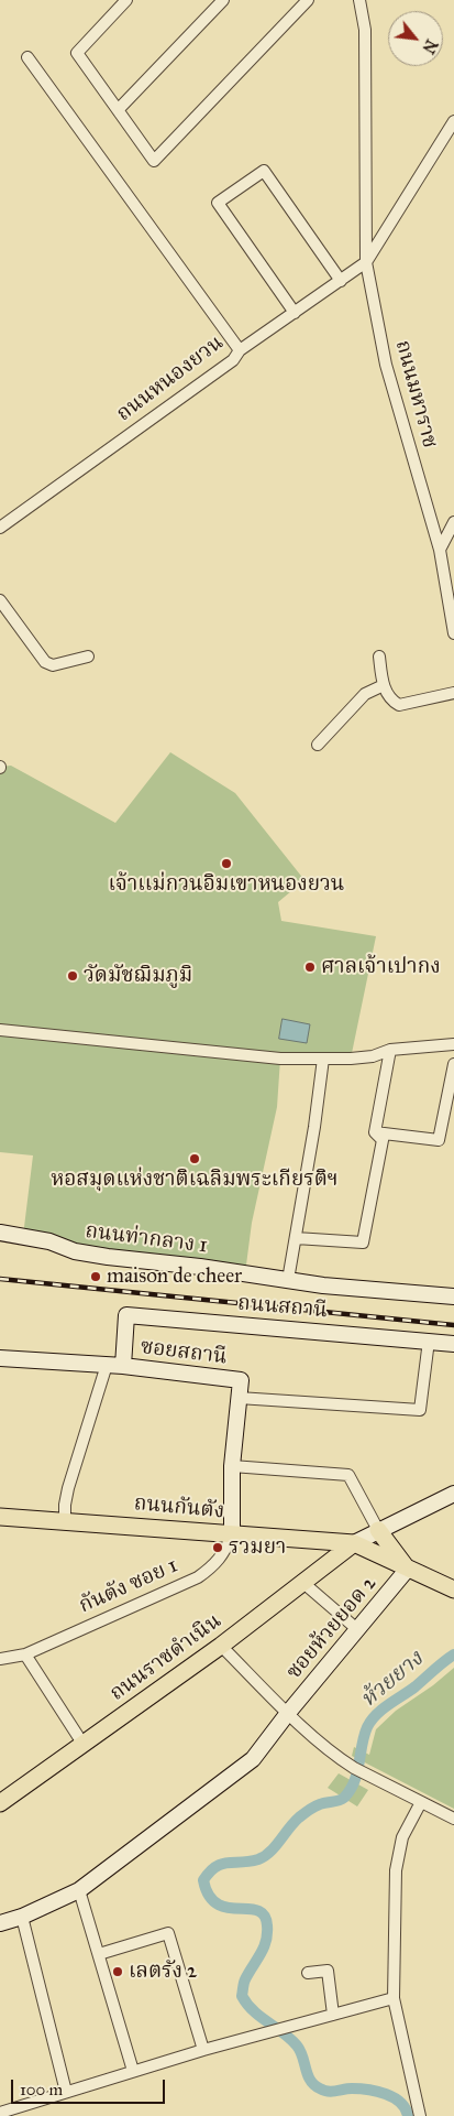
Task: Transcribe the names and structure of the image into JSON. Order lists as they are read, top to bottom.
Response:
{
  "streets": {
    "main road": ["ถนนกันตัง", "ถนนราชดำเนิน"],
    "street": [
      "ถนนหนองยวน",
      "ถนนมหาราช",
      "ถนนท่ากลาง 1",
      "ถนนสถานี",
      "ซอยสถานี",
      "กันตัง ซอย 1",
      "ซอยห้วยยอด 2"
    ]
  },
  "crossings": [
    ["ถนนหนองยวน", "ถนนมหาราช"],
    ["ถนนสถานี", "ซอยสถานี"],
    ["ซอยสถานี", "ถนนกันตัง"],
    ["ซอยสถานี", "กันตัง ซอย 1"],
    ["ถนนกันตัง", "กันตัง ซอย 1"],
    ["ถนนกันตัง", "ถนนราชดำเนิน"]
  ],
  "water": ["ห้วยยาง"],
  "places": [
    "เจ้าเเม่กวนอิมเขาหนองยวน",
    "ศาลเจ้าเปากง",
    "วัดมัชฌิมภูมิ",
    "หอสมุดแห่งชาติเฉลิมพระเกียรติฯ",
    "maison de cheer",
    "รวมยา",
    "เลตรัง 2"
  ],
  "scale_bar": "100 m",
  "north": "bottom right"
}
